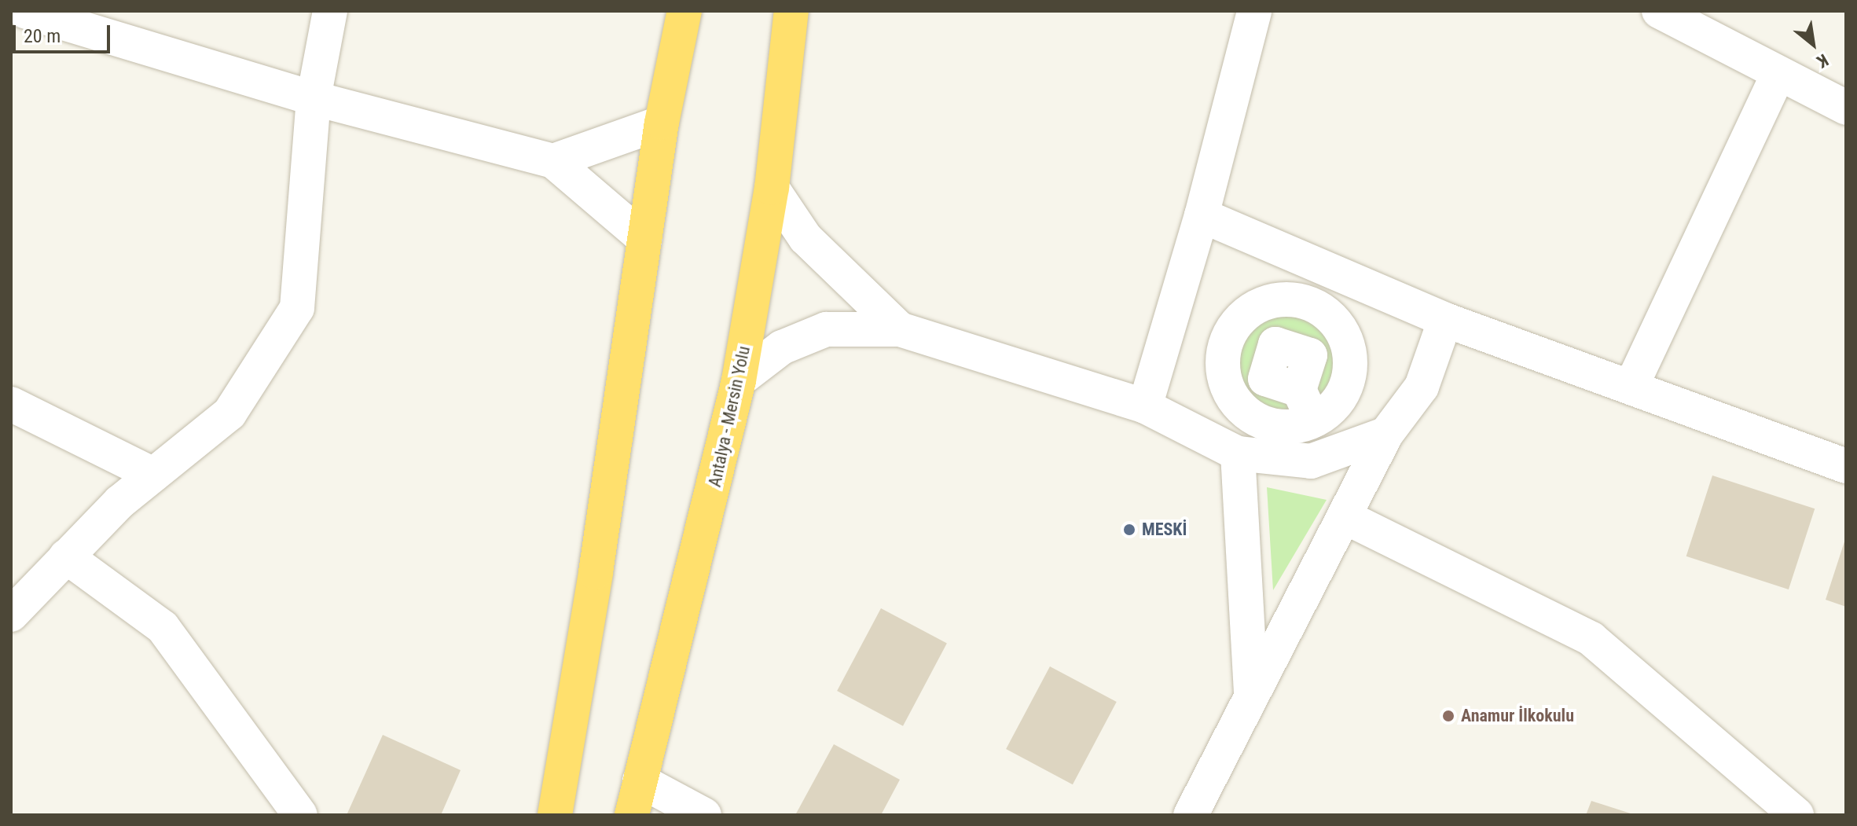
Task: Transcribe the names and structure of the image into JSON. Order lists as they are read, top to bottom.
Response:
{
  "streets": {
    "highway": ["Antalya - Mersin Yolu"]
  },
  "places": ["MESKİ", "Anamur İlkokulu"],
  "scale_bar": "20 m",
  "north": "bottom right"
}
